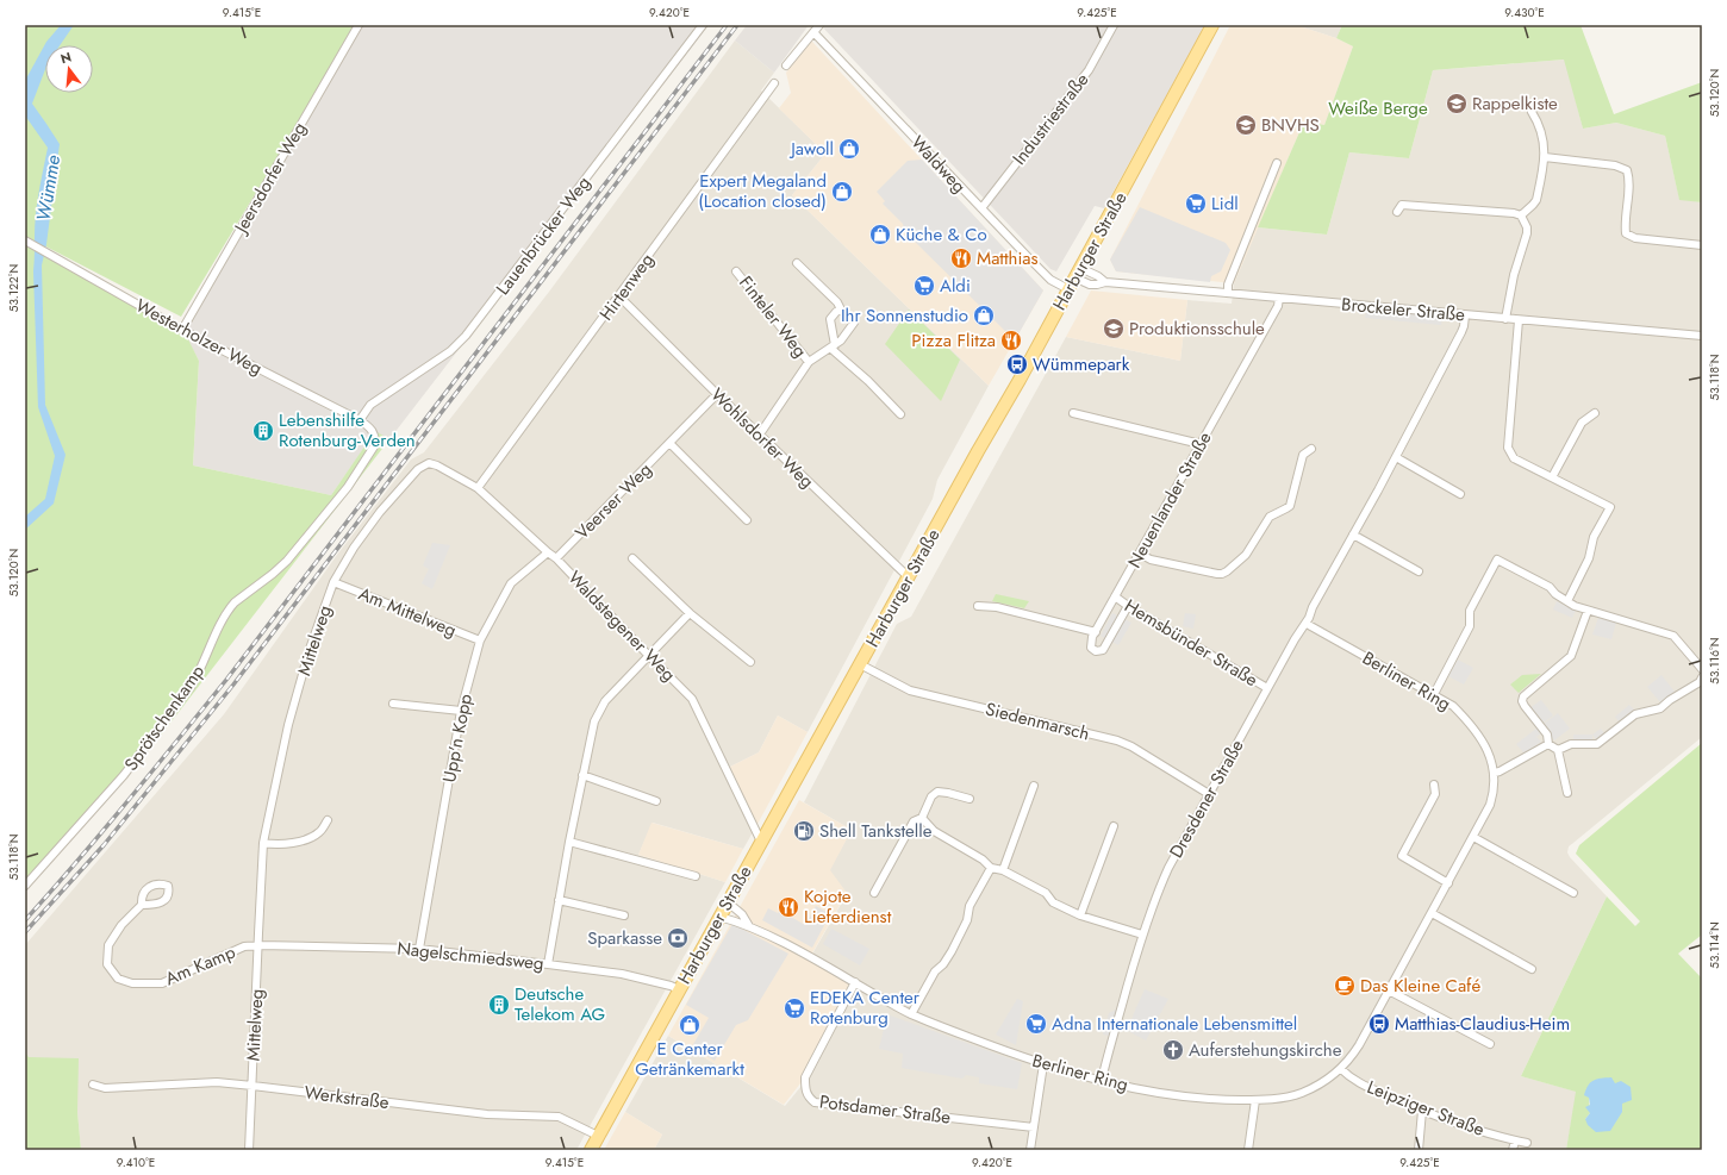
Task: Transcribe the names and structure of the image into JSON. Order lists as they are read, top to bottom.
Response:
{
  "streets": {
    "main road": ["Harburger Straße"],
    "street": [
      "Industriestraße",
      "Waldweg",
      "Jeersdorfer Weg",
      "Lauenbrücker Weg",
      "Hirtenweg",
      "Brockeler Straße",
      "Finteler Weg",
      "Westerholzer Weg",
      "Wohlsdorfer Weg",
      "Neuenlander Straße",
      "Veerser Weg",
      "Am Mittelweg",
      "Waldstegener Weg",
      "Mittelweg",
      "Hemsbünder Straße",
      "Berliner Ring",
      "Sprötschenkamp",
      "Siedenmarsch",
      "Upp'n Kopp",
      "Dresdener Straße",
      "Nagelschmiedsweg",
      "Am Kamp",
      "Werkstraße",
      "Leipziger Straße",
      "Potsdamer Straße"
    ]
  },
  "crossings": [
    ["Industriestraße", "Waldweg"],
    ["Waldweg", "Harburger Straße"],
    ["Jeersdorfer Weg", "Westerholzer Weg"],
    ["Lauenbrücker Weg", "Westerholzer Weg"],
    ["Harburger Straße", "Brockeler Straße"],
    ["Harburger Straße", "Wohlsdorfer Weg"],
    ["Harburger Straße", "Waldstegener Weg"],
    ["Harburger Straße", "Berliner Ring"],
    ["Harburger Straße", "Siedenmarsch"],
    ["Harburger Straße", "Nagelschmiedsweg"],
    ["Harburger Straße", "Werkstraße"],
    ["Hirtenweg", "Wohlsdorfer Weg"],
    ["Hirtenweg", "Waldstegener Weg"],
    ["Brockeler Straße", "Neuenlander Straße"],
    ["Brockeler Straße", "Dresdener Straße"],
    ["Finteler Weg", "Wohlsdorfer Weg"],
    ["Westerholzer Weg", "Sprötschenkamp"],
    ["Wohlsdorfer Weg", "Veerser Weg"],
    ["Neuenlander Straße", "Hemsbünder Straße"],
    ["Veerser Weg", "Waldstegener Weg"],
    ["Am Mittelweg", "Mittelweg"],
    ["Am Mittelweg", "Upp'n Kopp"],
    ["Waldstegener Weg", "Mittelweg"],
    ["Waldstegener Weg", "Upp'n Kopp"],
    ["Mittelweg", "Nagelschmiedsweg"],
    ["Mittelweg", "Am Kamp"],
    ["Mittelweg", "Werkstraße"],
    ["Hemsbünder Straße", "Dresdener Straße"],
    ["Berliner Ring", "Dresdener Straße"],
    ["Berliner Ring", "Leipziger Straße"],
    ["Berliner Ring", "Potsdamer Straße"],
    ["Siedenmarsch", "Dresdener Straße"],
    ["Upp'n Kopp", "Nagelschmiedsweg"],
    ["Nagelschmiedsweg", "Am Kamp"]
  ],
  "water": ["Wümme"],
  "parks": ["Weiße Berge"],
  "places": {
    "school or university": ["Rappelkiste", "BNVHS", "Produktionsschule"],
    "shop": [
      "Jawoll",
      "Expert Megaland (Location closed)",
      "Küche & Co",
      "Ihr Sonnenstudio",
      "E Center Getränkemarkt"
    ],
    "supermarket": [
      "Lidl",
      "Aldi",
      "EDEKA Center Rotenburg",
      "Adna Internationale Lebensmittel"
    ],
    "restaurant": ["Matthias", "Pizza Flitza", "Kojote Lieferdienst"],
    "bus stop": ["Wümmepark", "Matthias-Claudius-Heim"],
    "building": ["Lebenshilfe Rotenburg-Verden", "Deutsche Telekom AG"],
    "fuel station": ["Shell Tankstelle"],
    "bank": ["Sparkasse"],
    "cafe": ["Das Kleine Café"],
    "church": ["Auferstehungskirche"]
  },
  "north": "top",
  "coordinates": [
    "9.415°E",
    "9.420°E",
    "9.425°E",
    "9.430°E",
    "53.120°N",
    "53.122°N",
    "53.118°N",
    "53.116°N",
    "53.114°N",
    "9.410°E"
  ]
}
